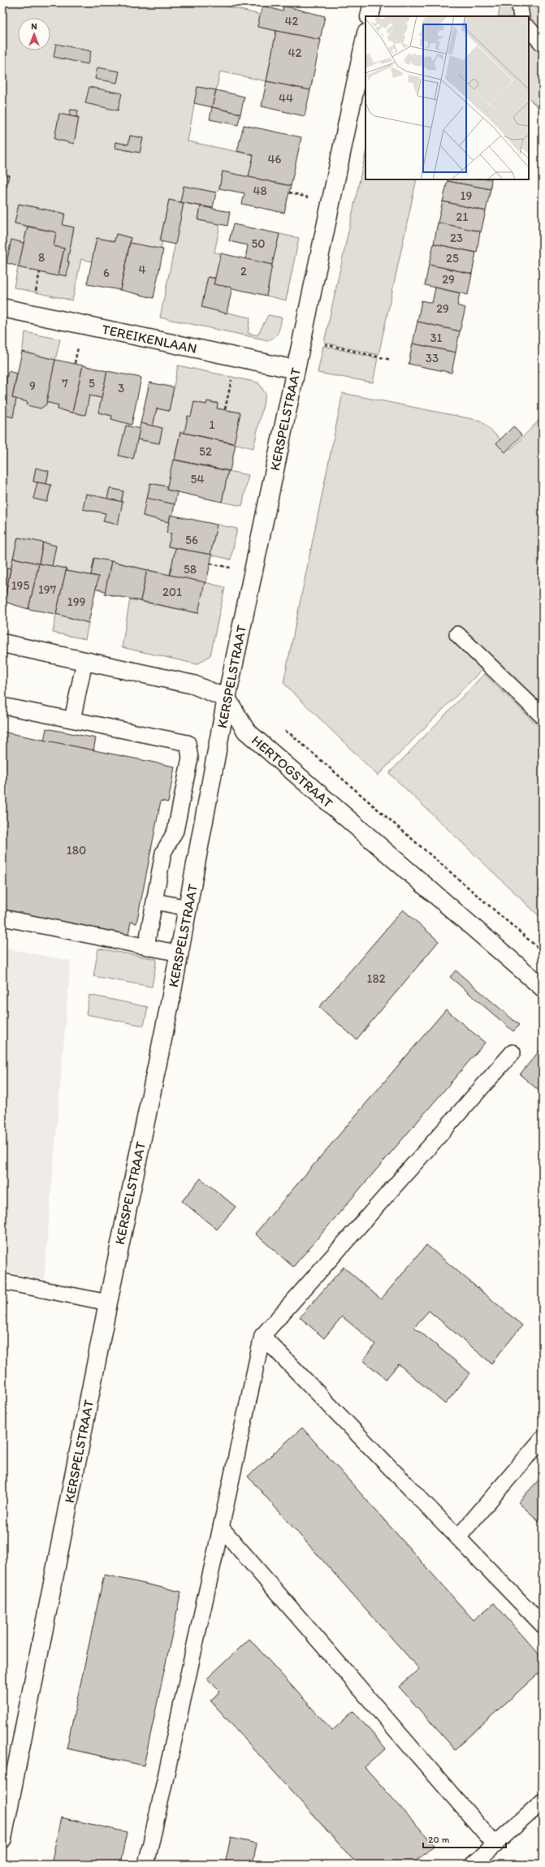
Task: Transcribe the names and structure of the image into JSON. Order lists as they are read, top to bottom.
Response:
{
  "streets": {
    "street": ["TEREIKENLAAN", "KERSPELSTRAAT", "HERTOGSTRAAT"]
  },
  "crossings": [
    ["TEREIKENLAAN", "KERSPELSTRAAT"],
    ["KERSPELSTRAAT", "HERTOGSTRAAT"]
  ],
  "house_numbers": [
    "42",
    "42",
    "44",
    "46",
    "48",
    "19",
    "21",
    "23",
    "50",
    "8",
    "25",
    "4",
    "2",
    "6",
    "29",
    "29",
    "31",
    "33",
    "7",
    "5",
    "9",
    "3",
    "1",
    "52",
    "54",
    "56",
    "58",
    "195",
    "197",
    "201",
    "199",
    "180",
    "182"
  ],
  "scale_bar": "20 m",
  "north": "top"
}
